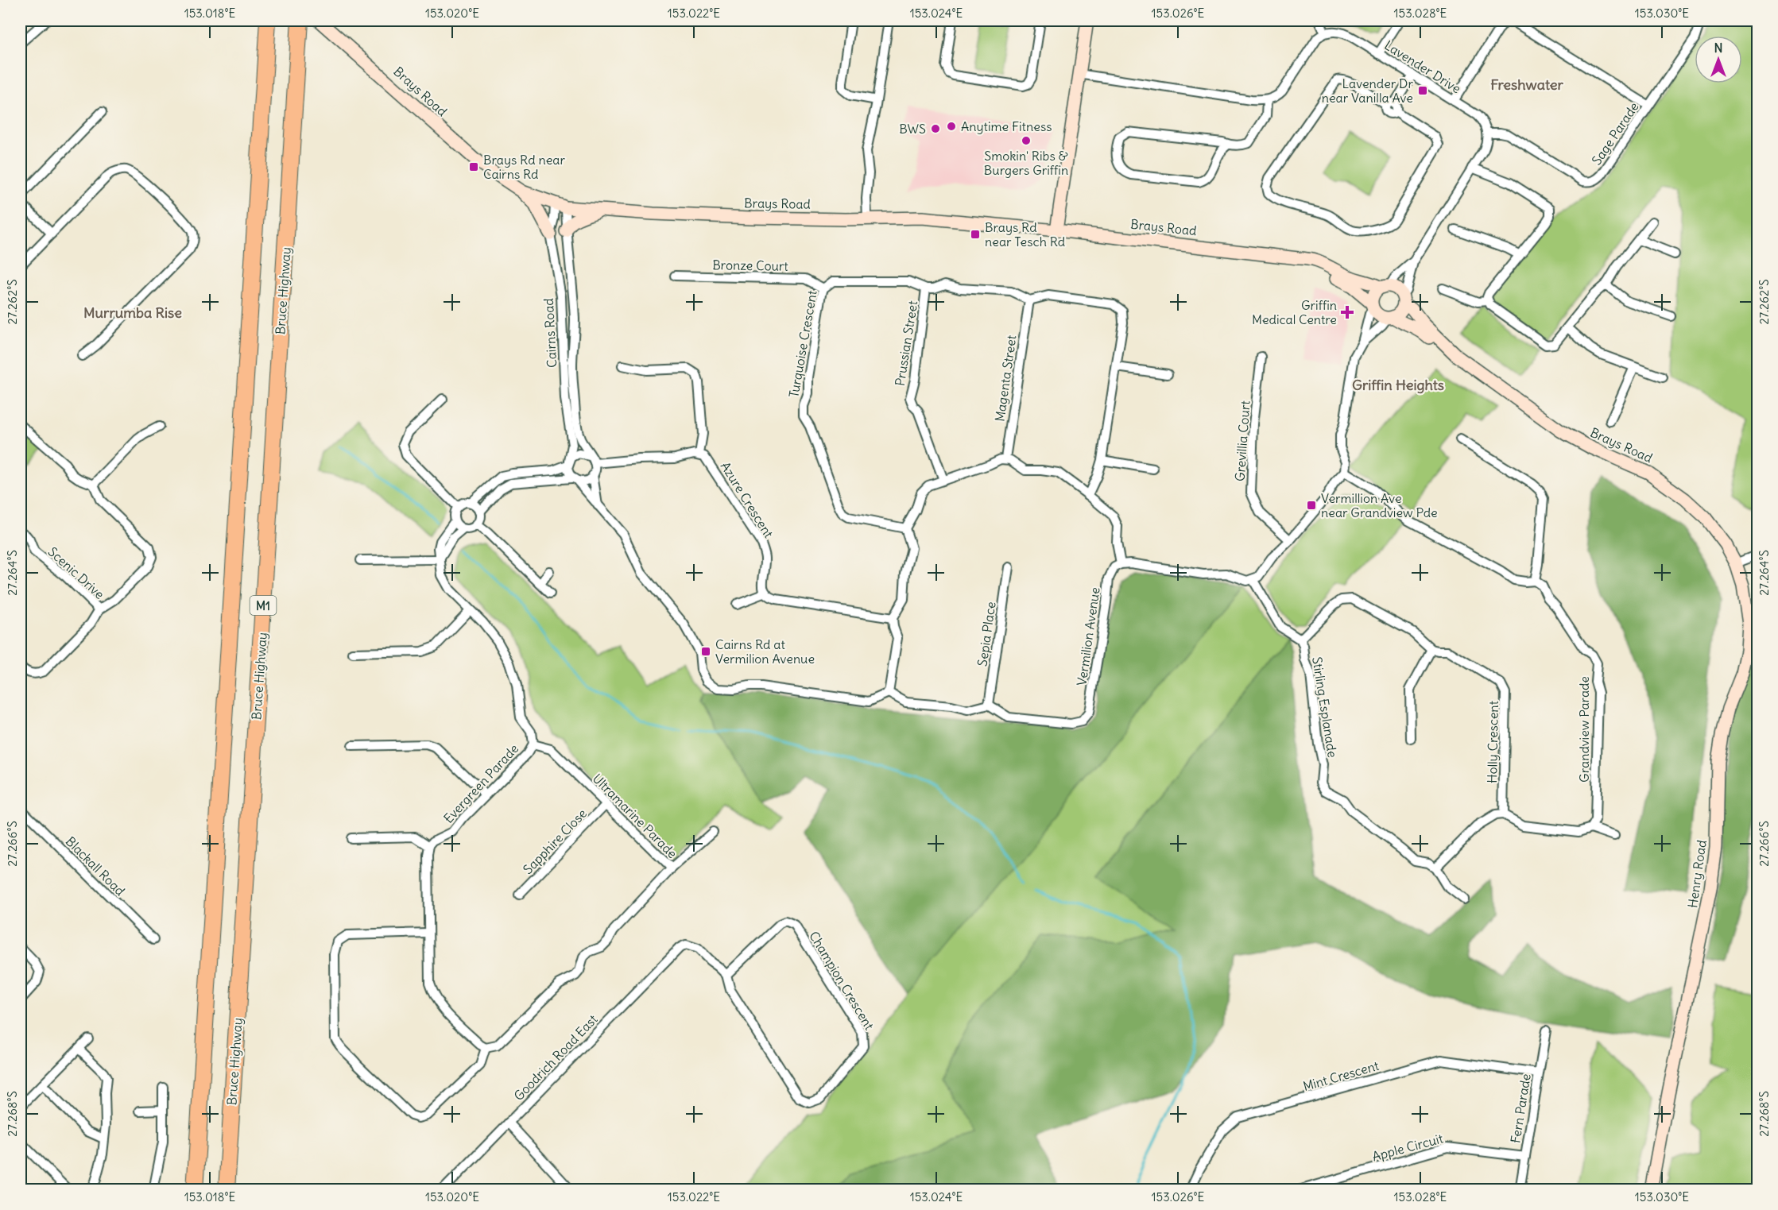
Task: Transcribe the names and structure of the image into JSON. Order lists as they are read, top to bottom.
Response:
{
  "streets": {
    "highway": ["Bruce Highway", "M1"],
    "main road": ["Brays Road", "Henry Road"],
    "street": [
      "Lavender Drive",
      "Sage Parade",
      "Bronze Court",
      "Cairns Road",
      "Prussian Street",
      "Turquoise Crescent",
      "Magenta Street",
      "Grevillia Court",
      "Azure Crescent",
      "Scenic Drive",
      "Sepia Place",
      "Vermilion Avenue",
      "Stirling Esplanade",
      "Grandview Parade",
      "Holly Crescent",
      "Evergreen Parade",
      "Ultramarine Parade",
      "Sapphire Close",
      "Blackall Road",
      "Champion Crescent",
      "Goodrich Road East",
      "Mint Crescent",
      "Fern Parade",
      "Apple Circuit"
    ]
  },
  "crossings": [
    ["Lavender Drive", "Sage Parade"],
    ["Brays Road", "Cairns Road"],
    ["Brays Road", "Henry Road"],
    ["Bronze Court", "Turquoise Crescent"],
    ["Prussian Street", "Turquoise Crescent"],
    ["Turquoise Crescent", "Magenta Street"],
    ["Sepia Place", "Vermilion Avenue"],
    ["Stirling Esplanade", "Holly Crescent"],
    ["Evergreen Parade", "Ultramarine Parade"],
    ["Ultramarine Parade", "Sapphire Close"],
    ["Champion Crescent", "Goodrich Road East"],
    ["Mint Crescent", "Fern Parade"],
    ["Fern Parade", "Apple Circuit"]
  ],
  "districts": ["Freshwater", "Murrumba Rise", "Griffin Heights"],
  "places": {
    "transit": [
      "Lavender Dr near Vanilla Ave",
      "Brays Rd near Cairns Rd",
      "Brays Rd near Tesch Rd",
      "Vermillion Ave near Grandview Pde",
      "Cairns Rd at Vermilion Avenue"
    ],
    "other": ["Anytime Fitness", "BWS", "Smokin' Ribs & Burgers Griffin"],
    "health": ["Griffin Medical Centre"]
  },
  "north": "top",
  "coordinates": [
    "153.018°E",
    "153.020°E",
    "153.022°E",
    "153.024°E",
    "153.026°E",
    "153.028°E",
    "153.030°E",
    "27.262°S",
    "27.264°S",
    "27.266°S",
    "27.268°S"
  ]
}
